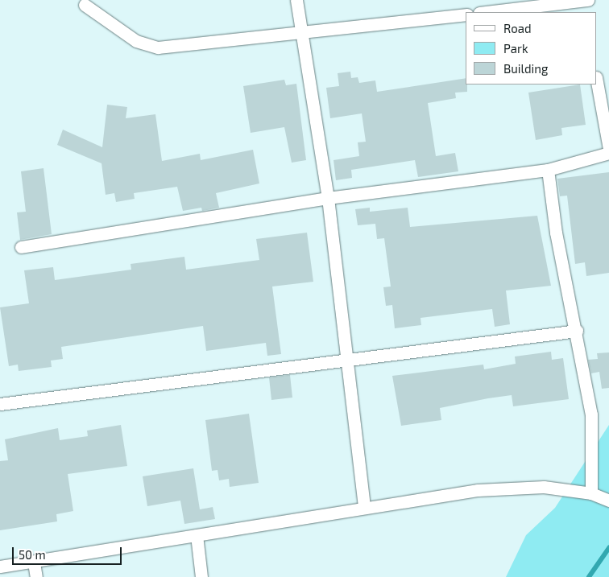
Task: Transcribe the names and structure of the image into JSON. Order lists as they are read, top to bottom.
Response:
{
  "legend": ["Road", "Park", "Building"],
  "scale_bar": "50 m"
}
